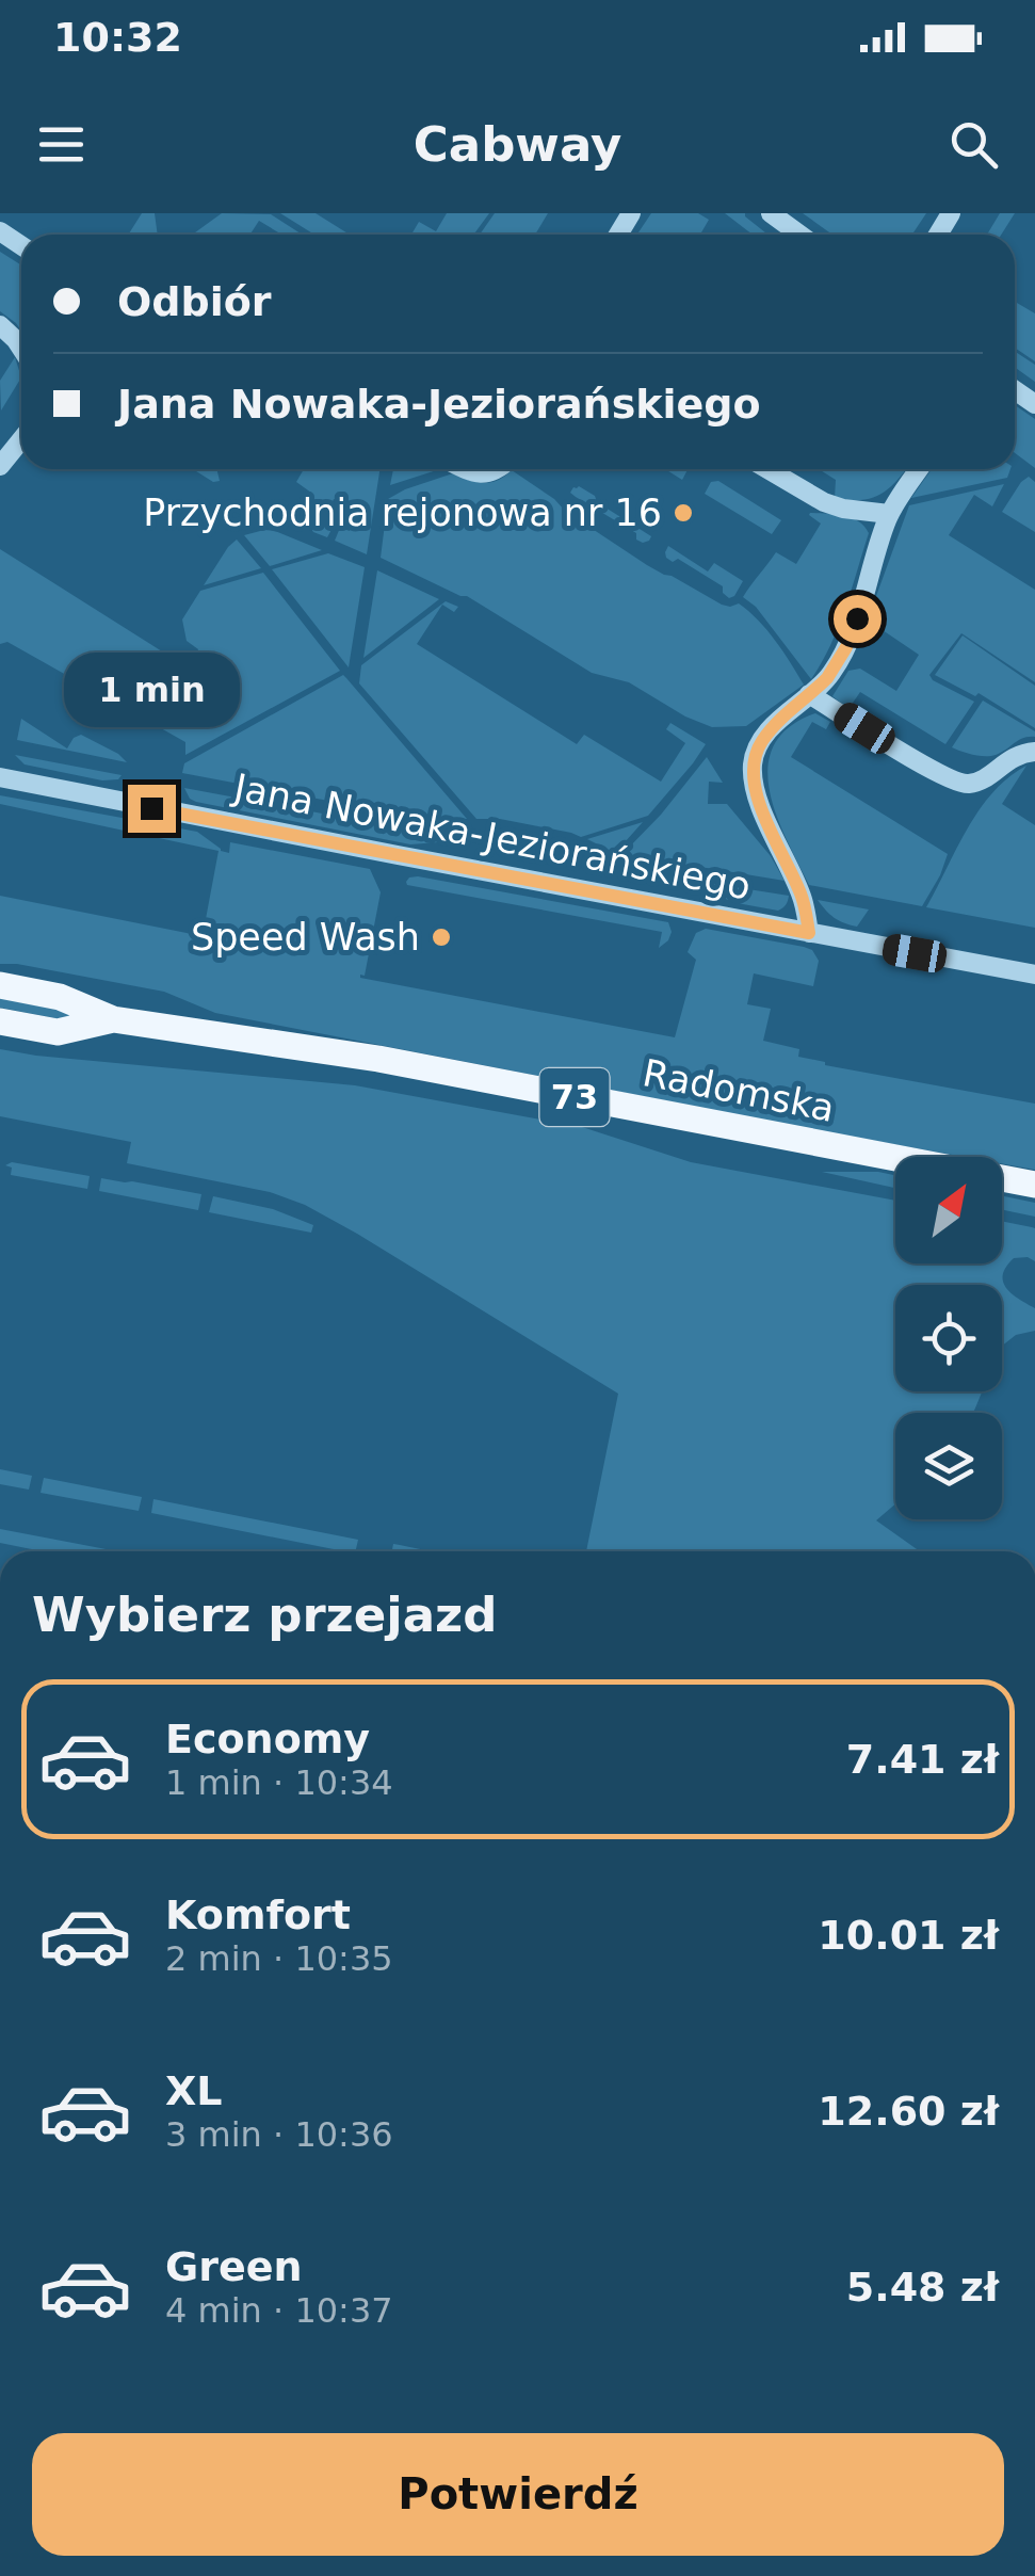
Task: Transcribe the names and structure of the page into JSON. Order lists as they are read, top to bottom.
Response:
{
  "streets": {
    "main road": ["Radomska", "73"],
    "street": ["Jana Nowaka-Jeziorańskiego"]
  },
  "places": ["Przychodnia rejonowa nr 16", "Speed Wash"],
  "north": "top right",
  "page": {
    "status": "10:32",
    "header": "Cabway",
    "banner": ["Odbiór", "Jana Nowaka-Jeziorańskiego"],
    "bubble": "1 min",
    "heading": "Wybierz przejazd",
    "list": [
      {
        "name": "Economy",
        "note": "1 min · 10:34",
        "value": "7.41 zł"
      },
      {
        "name": "Komfort",
        "note": "2 min · 10:35",
        "value": "10.01 zł"
      },
      {
        "name": "XL",
        "note": "3 min · 10:36",
        "value": "12.60 zł"
      },
      {
        "name": "Green",
        "note": "4 min · 10:37",
        "value": "5.48 zł"
      }
    ],
    "buttons": "Potwierdź"
  }
}
